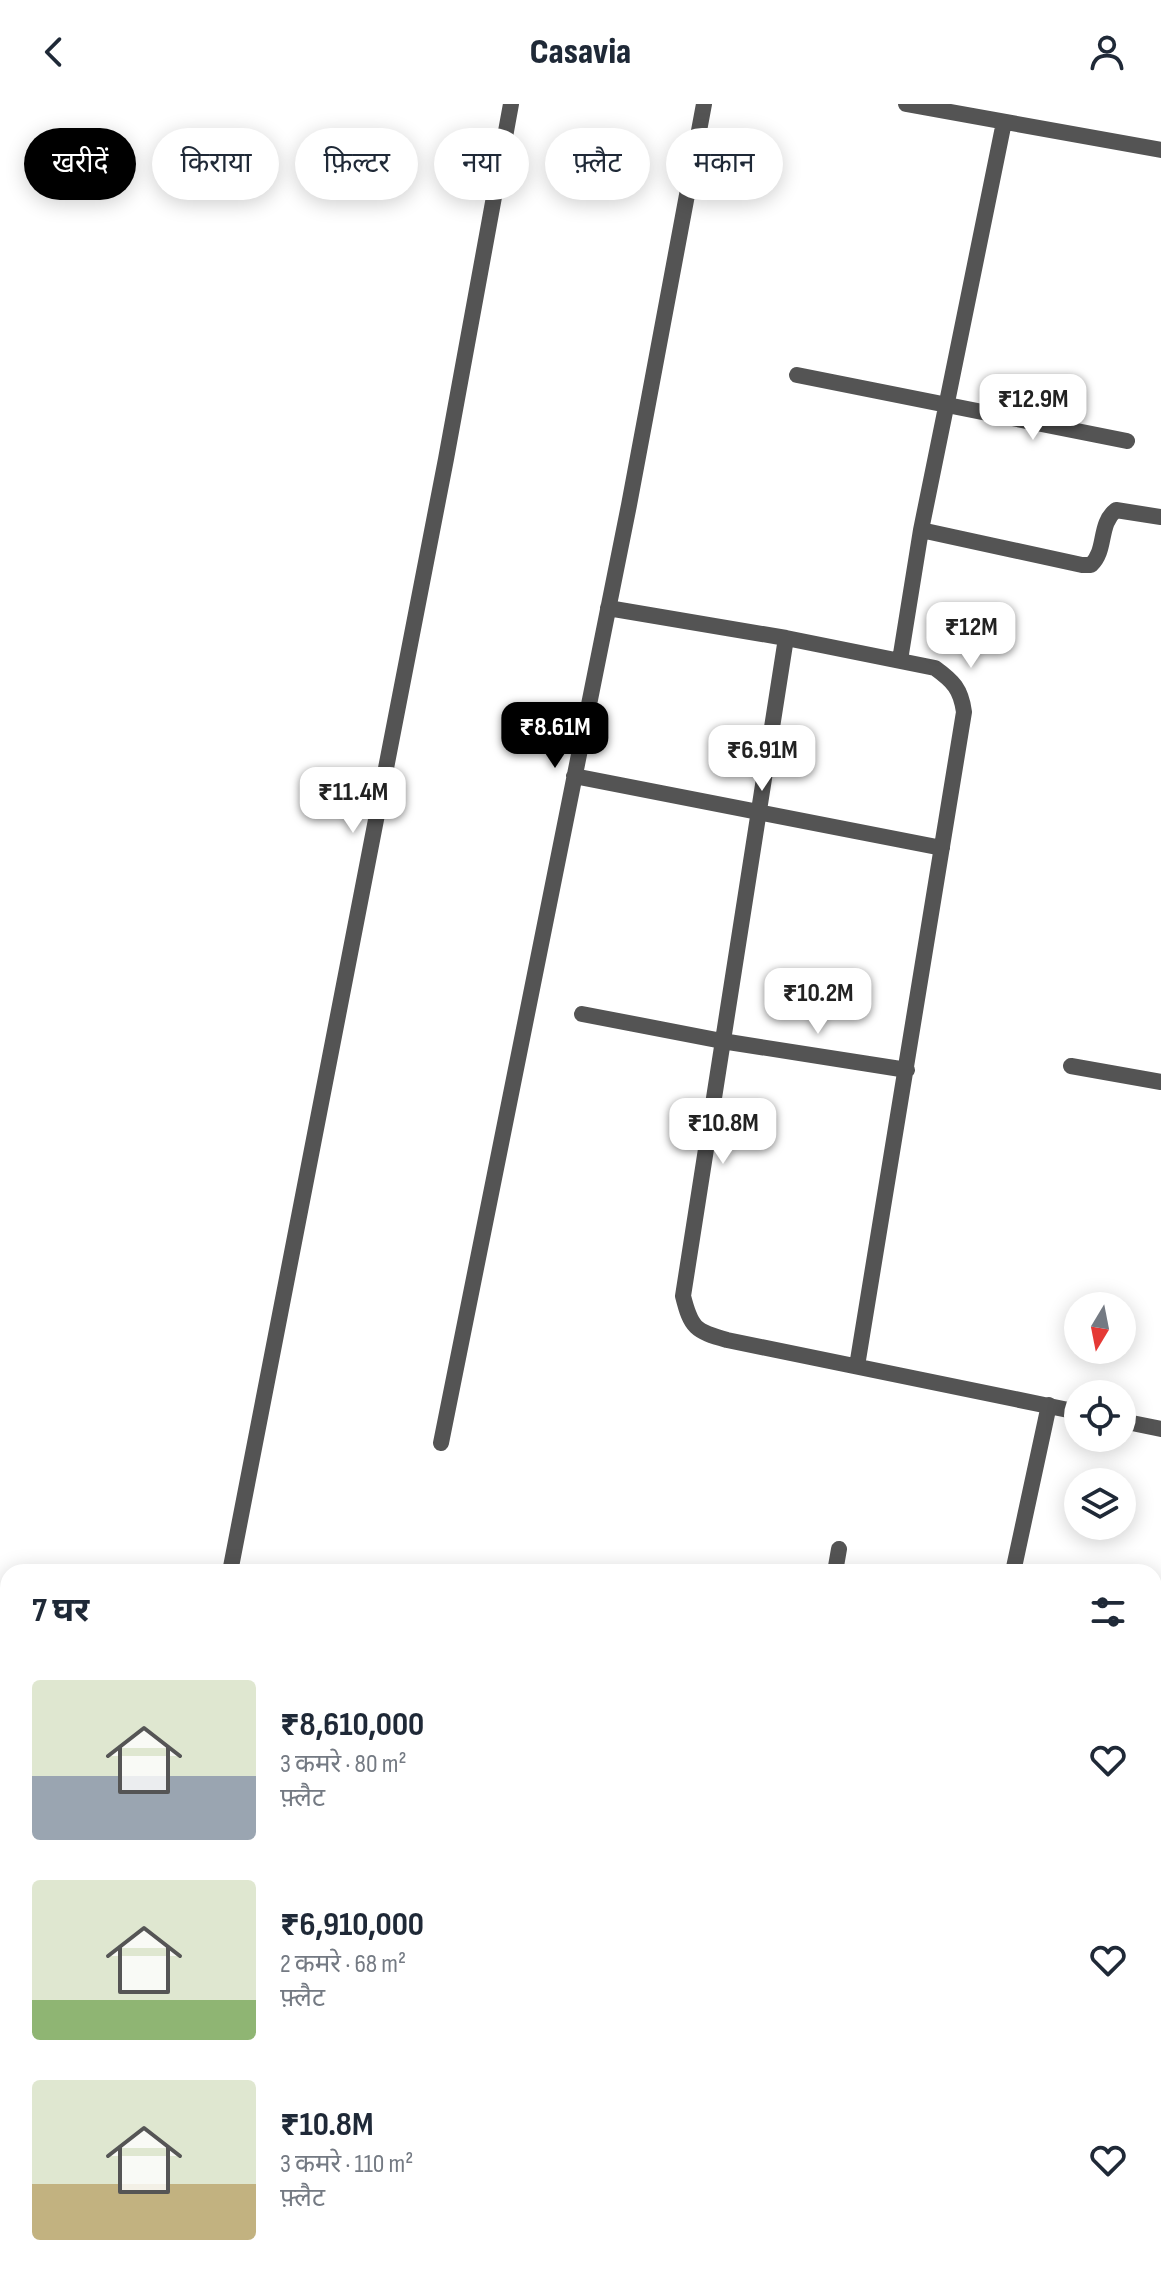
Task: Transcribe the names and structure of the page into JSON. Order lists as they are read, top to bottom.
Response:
{
  "north": "bottom",
  "page": {
    "header": "Casavia",
    "chip": [
      "खरीदें",
      "किराया",
      "फ़िल्टर",
      "नया",
      "फ़्लैट",
      "मकान"
    ],
    "price": [
      "₹12.9M",
      "₹12M",
      "₹8.61M",
      "₹6.91M",
      "₹11.4M",
      "₹10.2M",
      "₹10.8M"
    ],
    "heading": "7 घर",
    "list": [
      {
        "name": "₹8,610,000",
        "note": "3 कमरे · 80 m² · फ़्लैट"
      },
      {
        "name": "₹6,910,000",
        "note": "2 कमरे · 68 m² · फ़्लैट"
      },
      {
        "name": "₹10.8M",
        "note": "3 कमरे · 110 m² · फ़्लैट"
      }
    ]
  }
}
